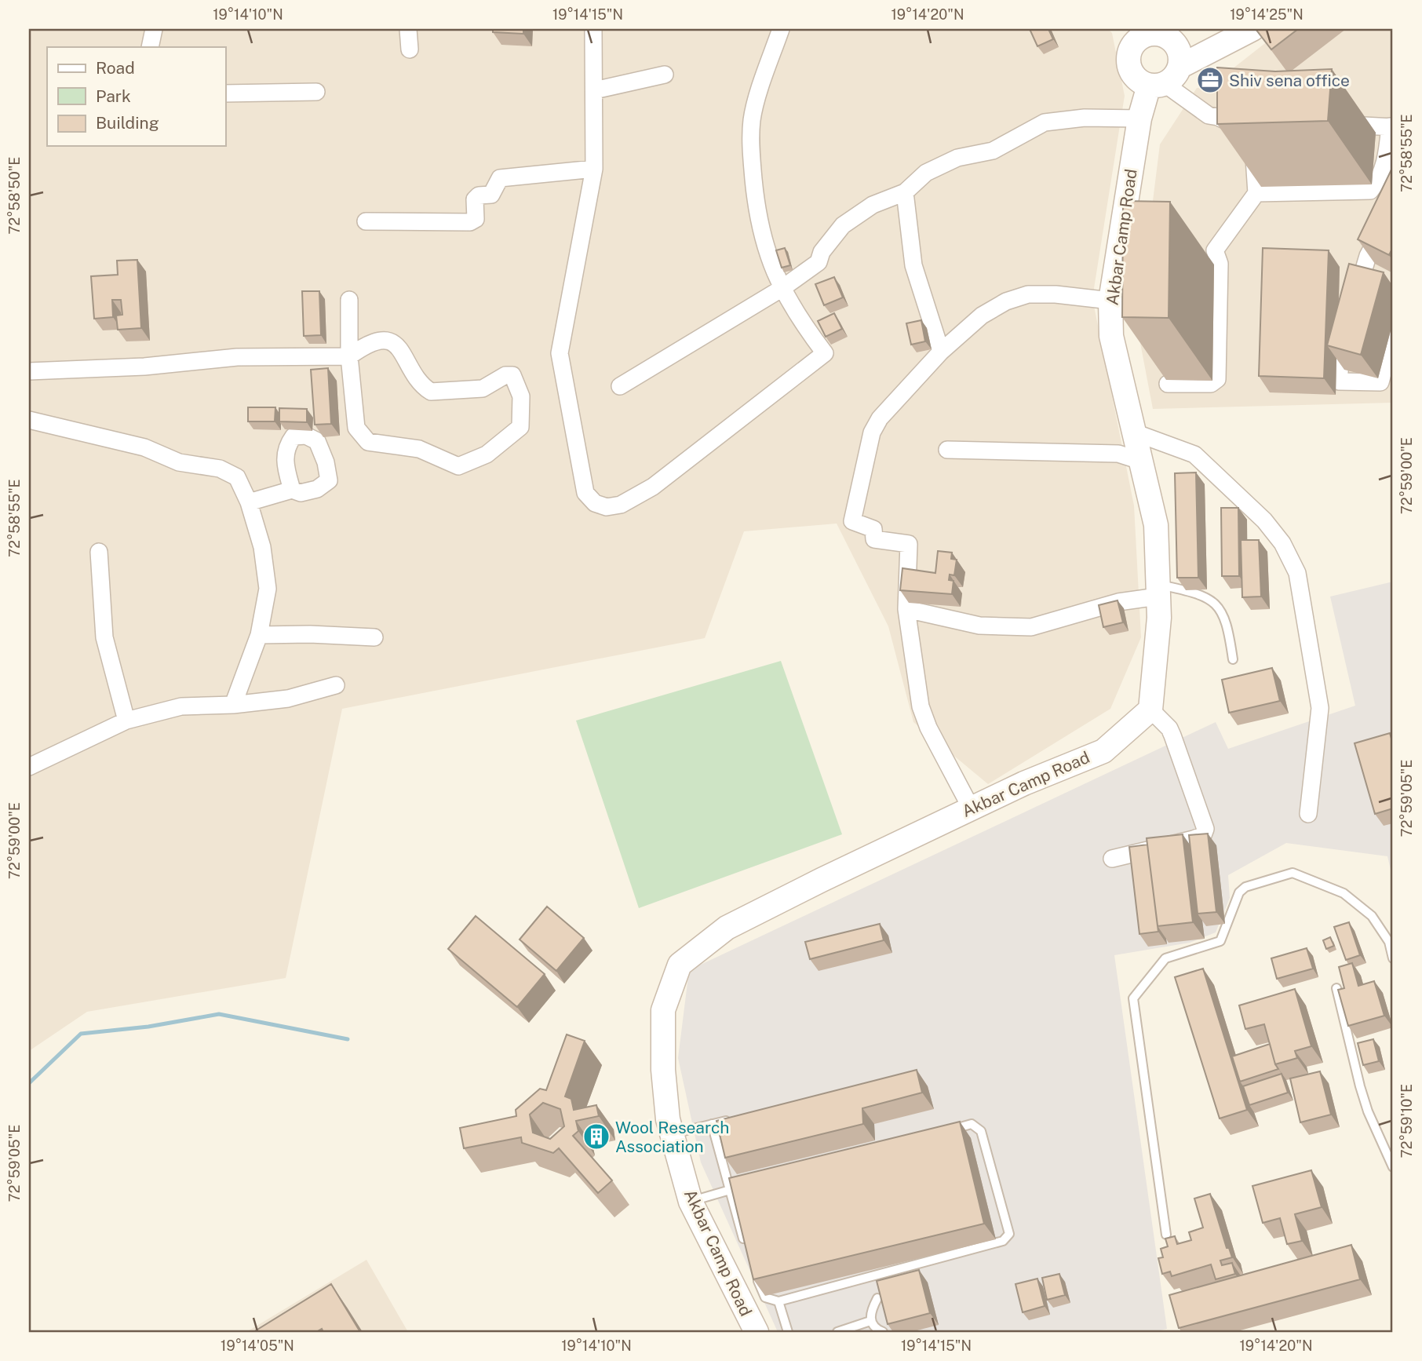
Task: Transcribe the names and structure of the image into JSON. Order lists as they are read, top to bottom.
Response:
{
  "streets": {
    "street": ["Akbar Camp Road"]
  },
  "places": {
    "office": ["Shiv sena office"],
    "building": ["Wool Research Association"]
  },
  "legend": ["Road", "Park", "Building"],
  "coordinates": [
    "19°14'10\"N",
    "19°14'15\"N",
    "19°14'20\"N",
    "19°14'25\"N",
    "72°58'55\"E",
    "72°58'50\"E",
    "72°59'00\"E",
    "72°59'05\"E",
    "72°59'10\"E",
    "19°14'05\"N"
  ]
}
